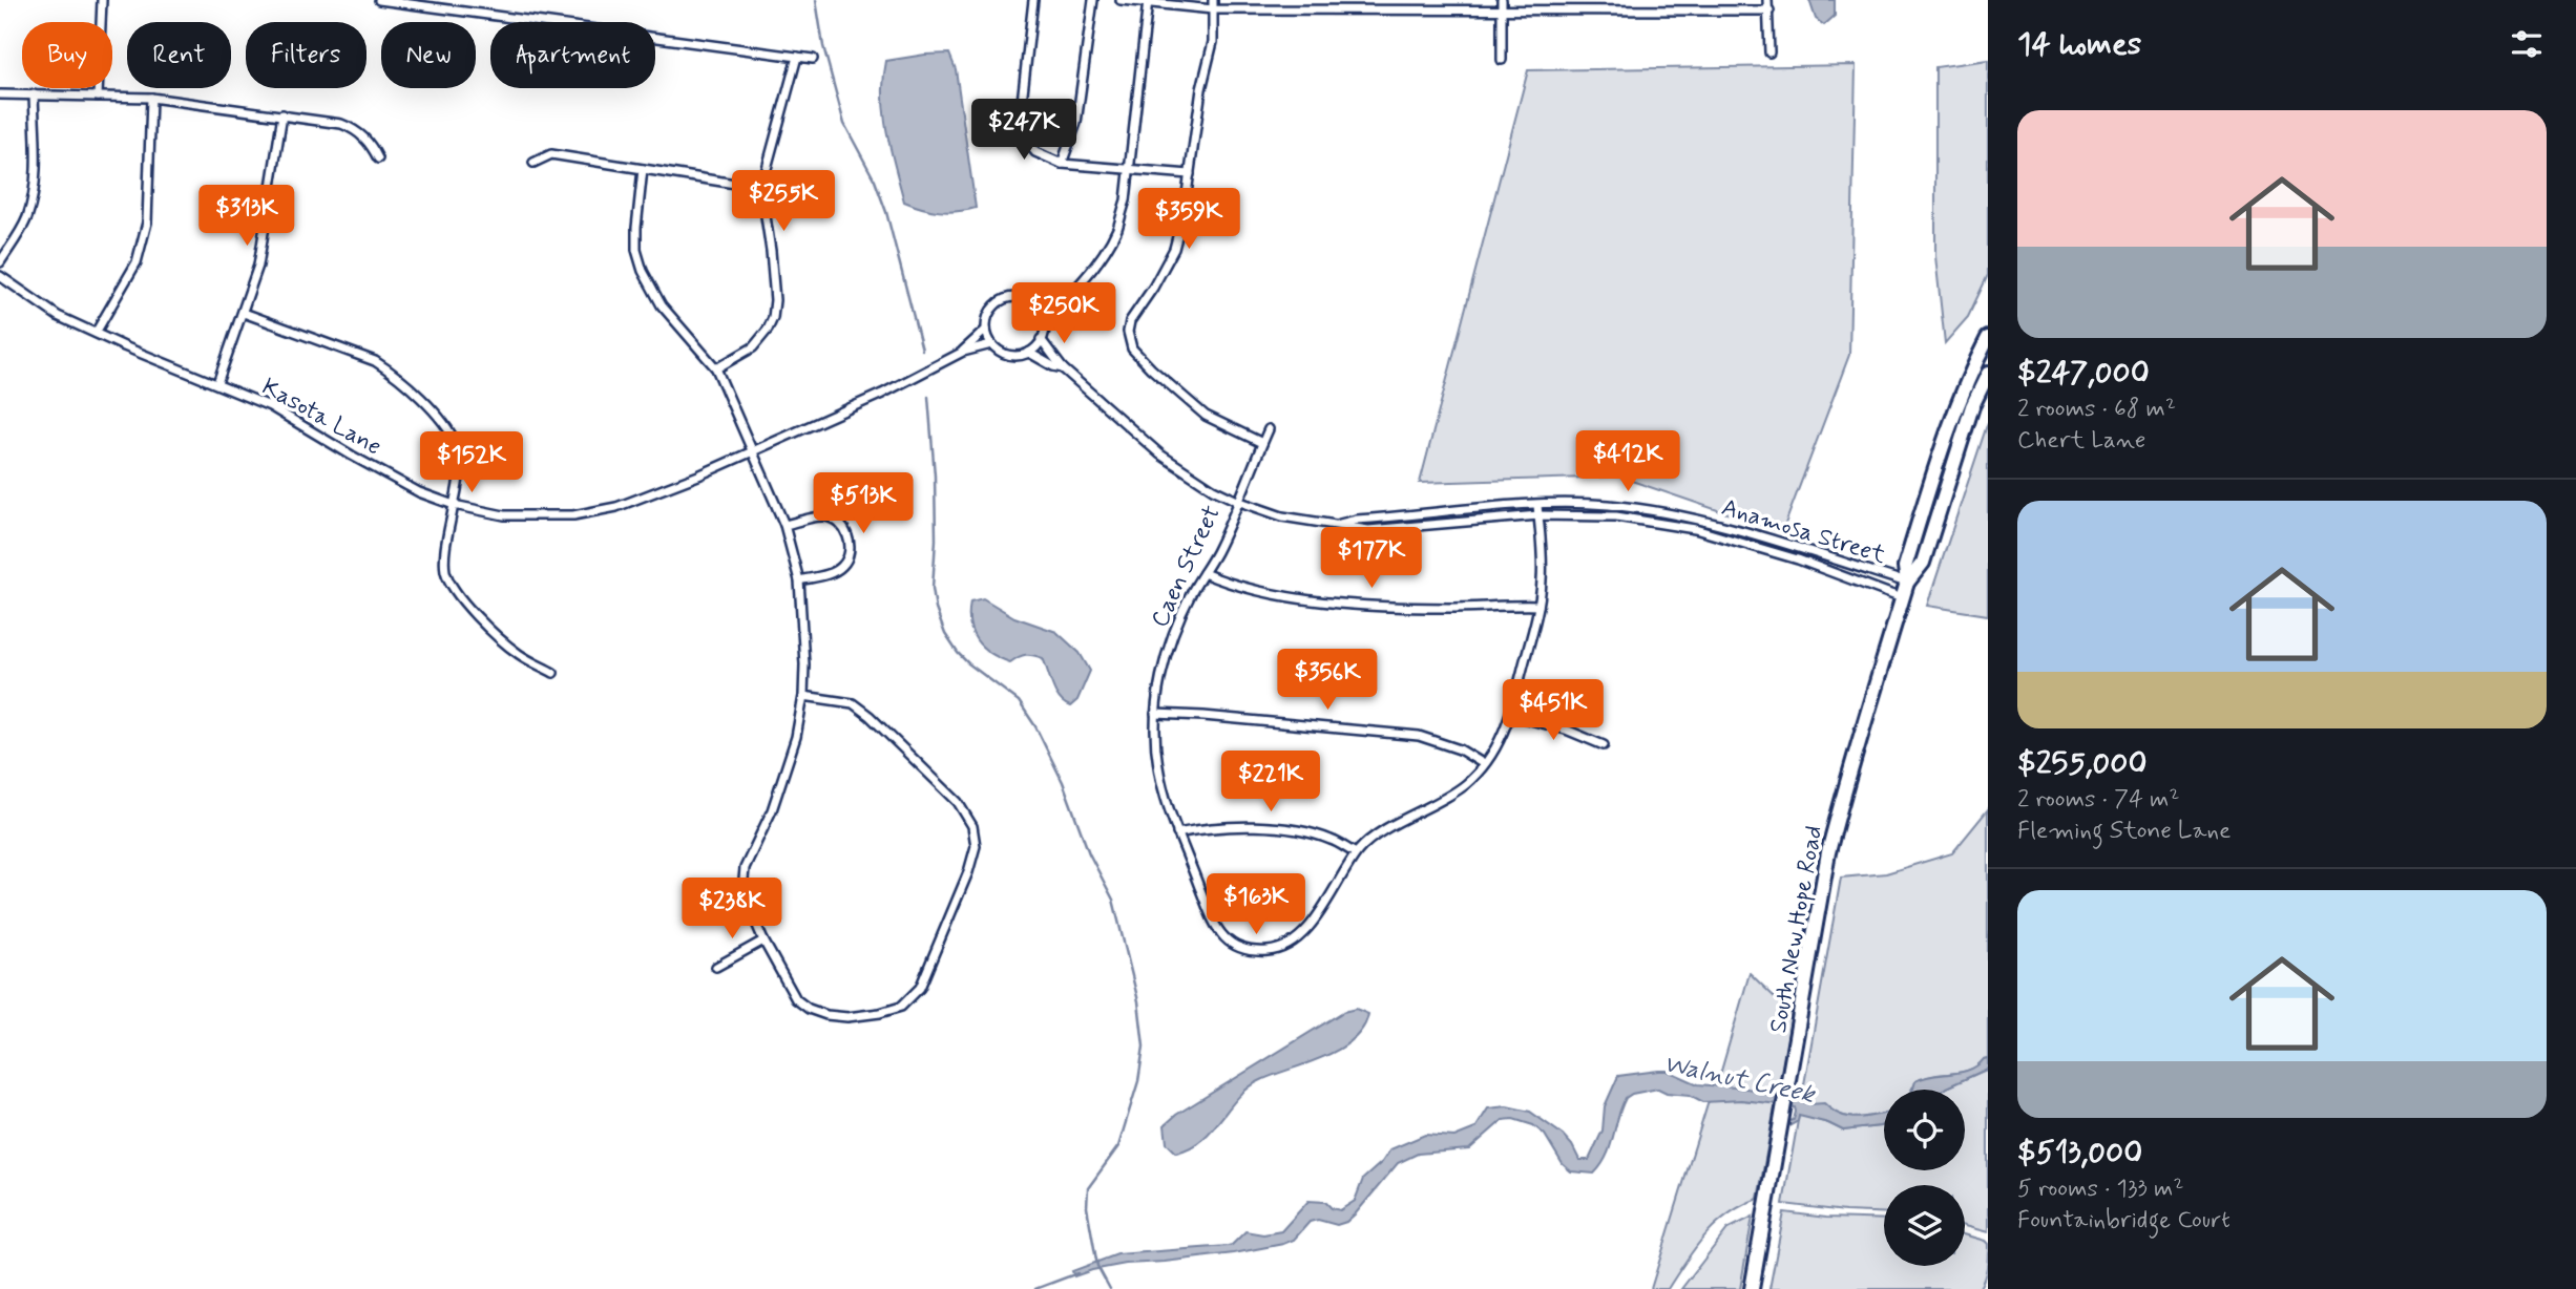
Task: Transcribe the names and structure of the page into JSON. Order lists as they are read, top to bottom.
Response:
{
  "streets": {
    "main road": ["South New Hope Road"],
    "street": ["Kasota Lane", "Anamosa Street", "Caen Street"]
  },
  "crossings": [
    ["Kasota Lane", "Anamosa Street"],
    ["Anamosa Street", "Caen Street"],
    ["Anamosa Street", "South New Hope Road"]
  ],
  "water": ["Walnut Creek"],
  "page": {
    "heading": "14 homes",
    "chip": [
      "Buy",
      "Rent",
      "Filters",
      "New",
      "Apartment"
    ],
    "list": [
      {
        "name": "$247,000",
        "note": "2 rooms · 68 m² · Chert Lane"
      },
      {
        "name": "$255,000",
        "note": "2 rooms · 74 m² · Fleming Stone Lane"
      },
      {
        "name": "$513,000",
        "note": "5 rooms · 133 m² · Fountainbridge Court"
      }
    ],
    "price": [
      "$247K",
      "$255K",
      "$313K",
      "$359K",
      "$250K",
      "$412K",
      "$152K",
      "$513K",
      "$177K",
      "$356K",
      "$451K",
      "$221K",
      "$163K",
      "$238K"
    ]
  }
}
